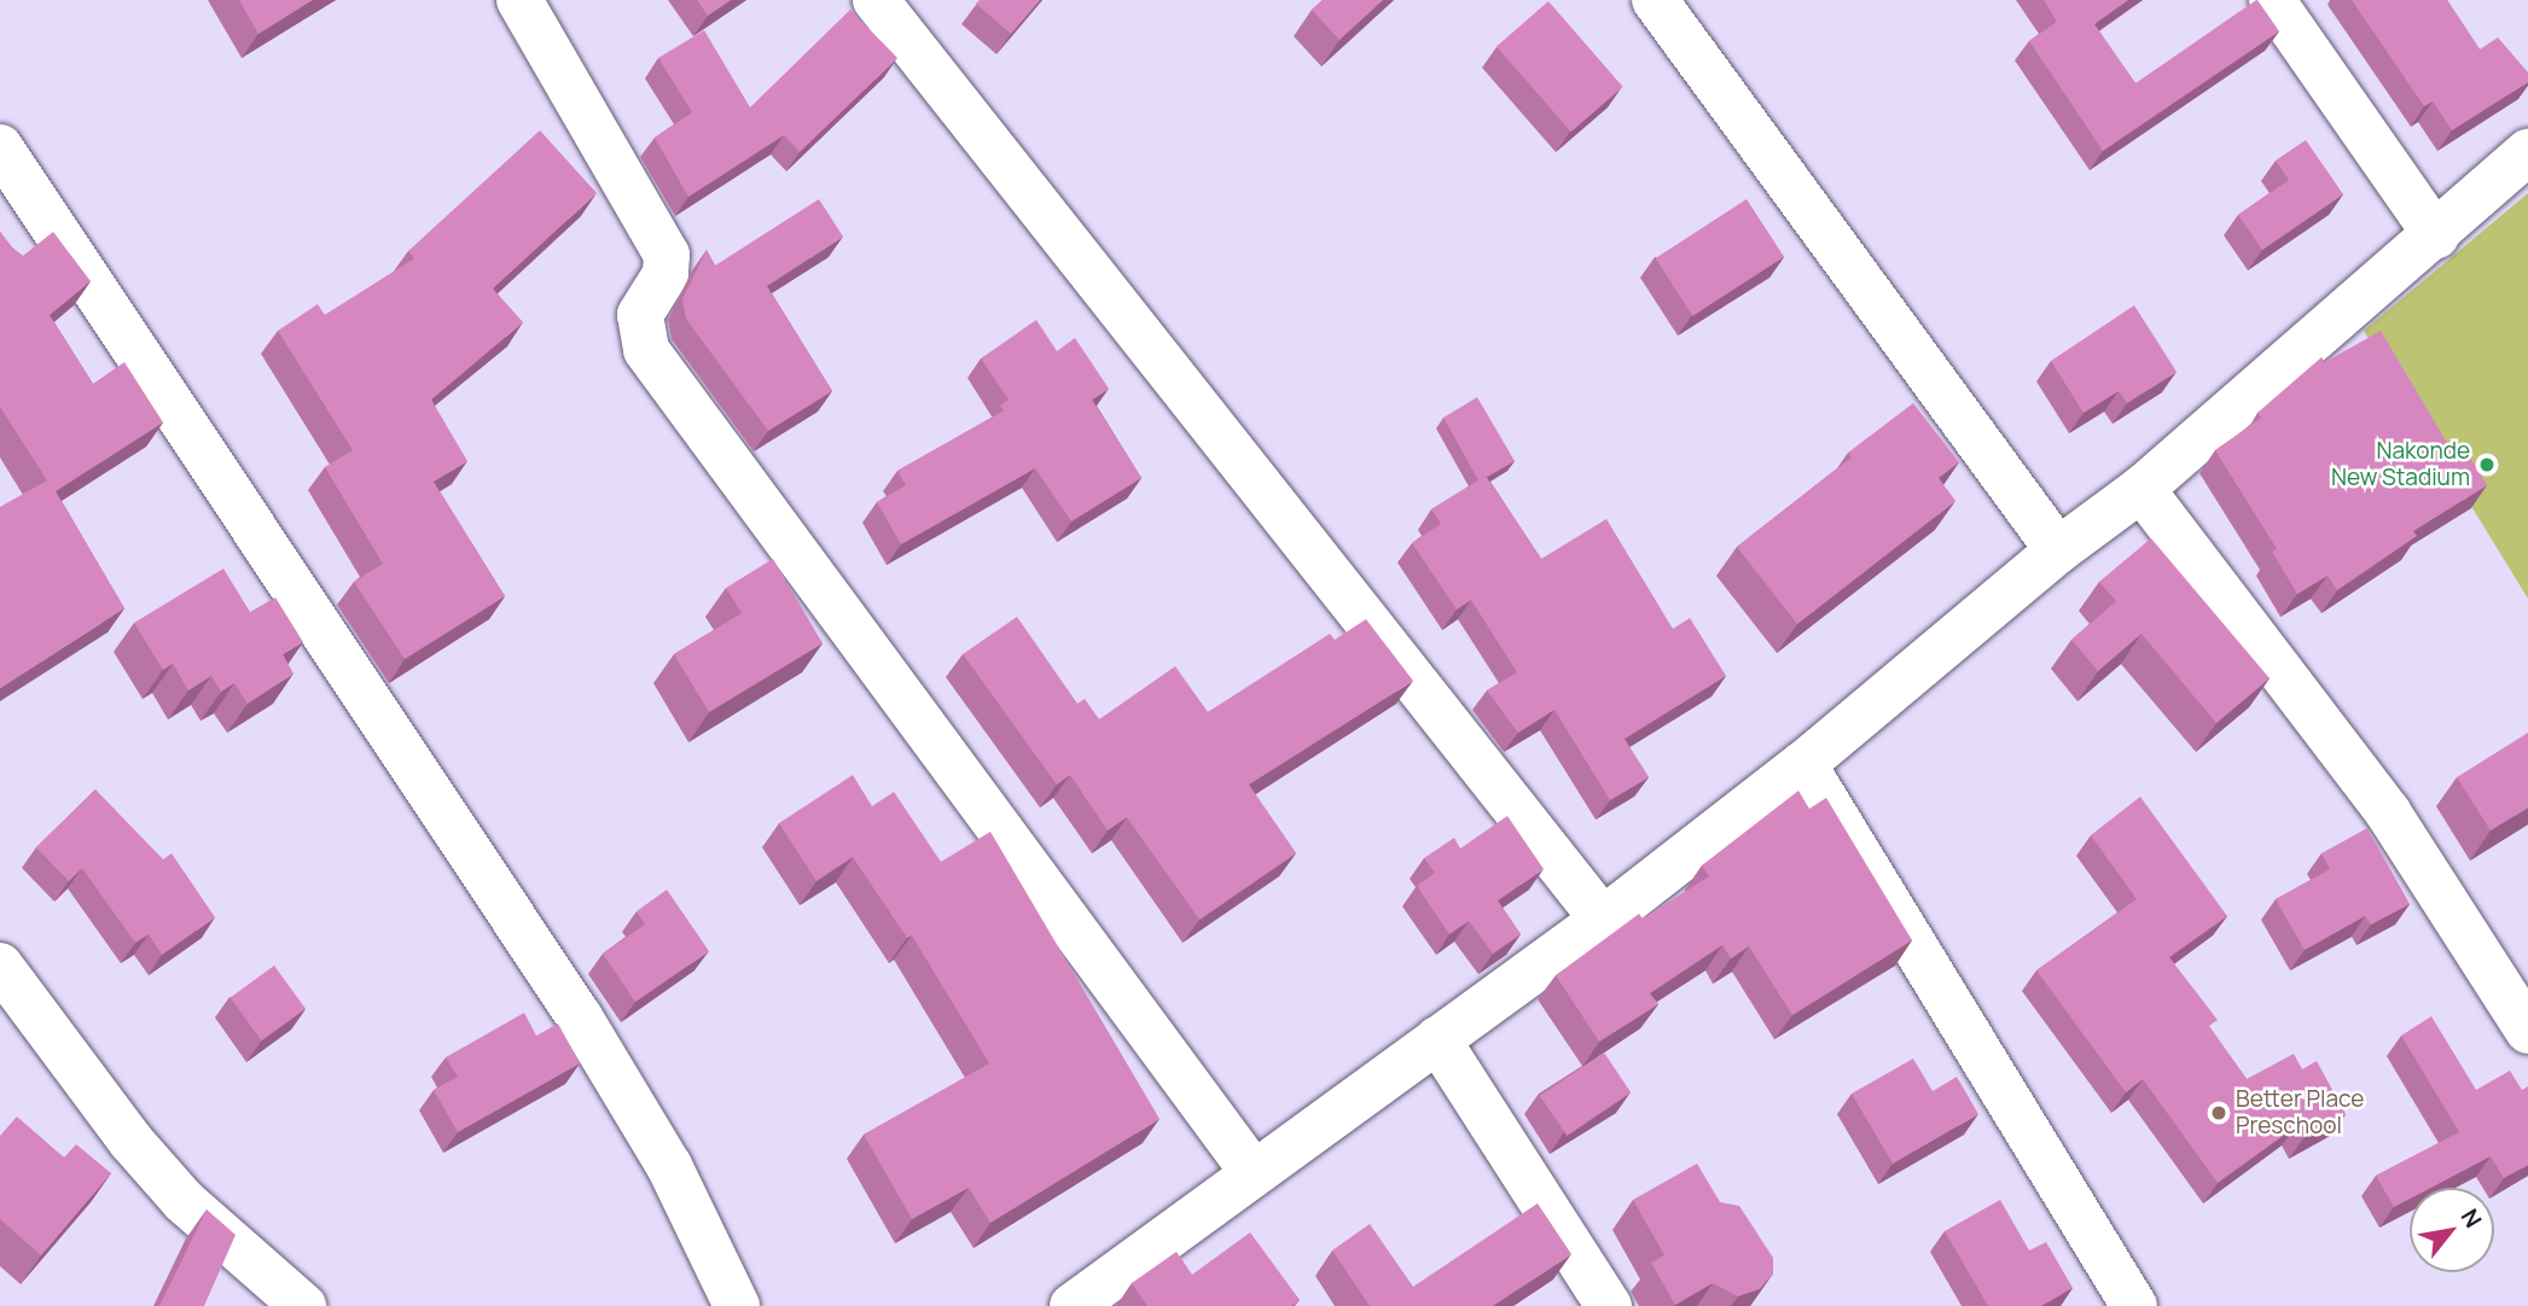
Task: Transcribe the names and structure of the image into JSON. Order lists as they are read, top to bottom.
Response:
{
  "places": ["Nakonde New Stadium", "Better Place Preschool"],
  "north": "top right"
}
